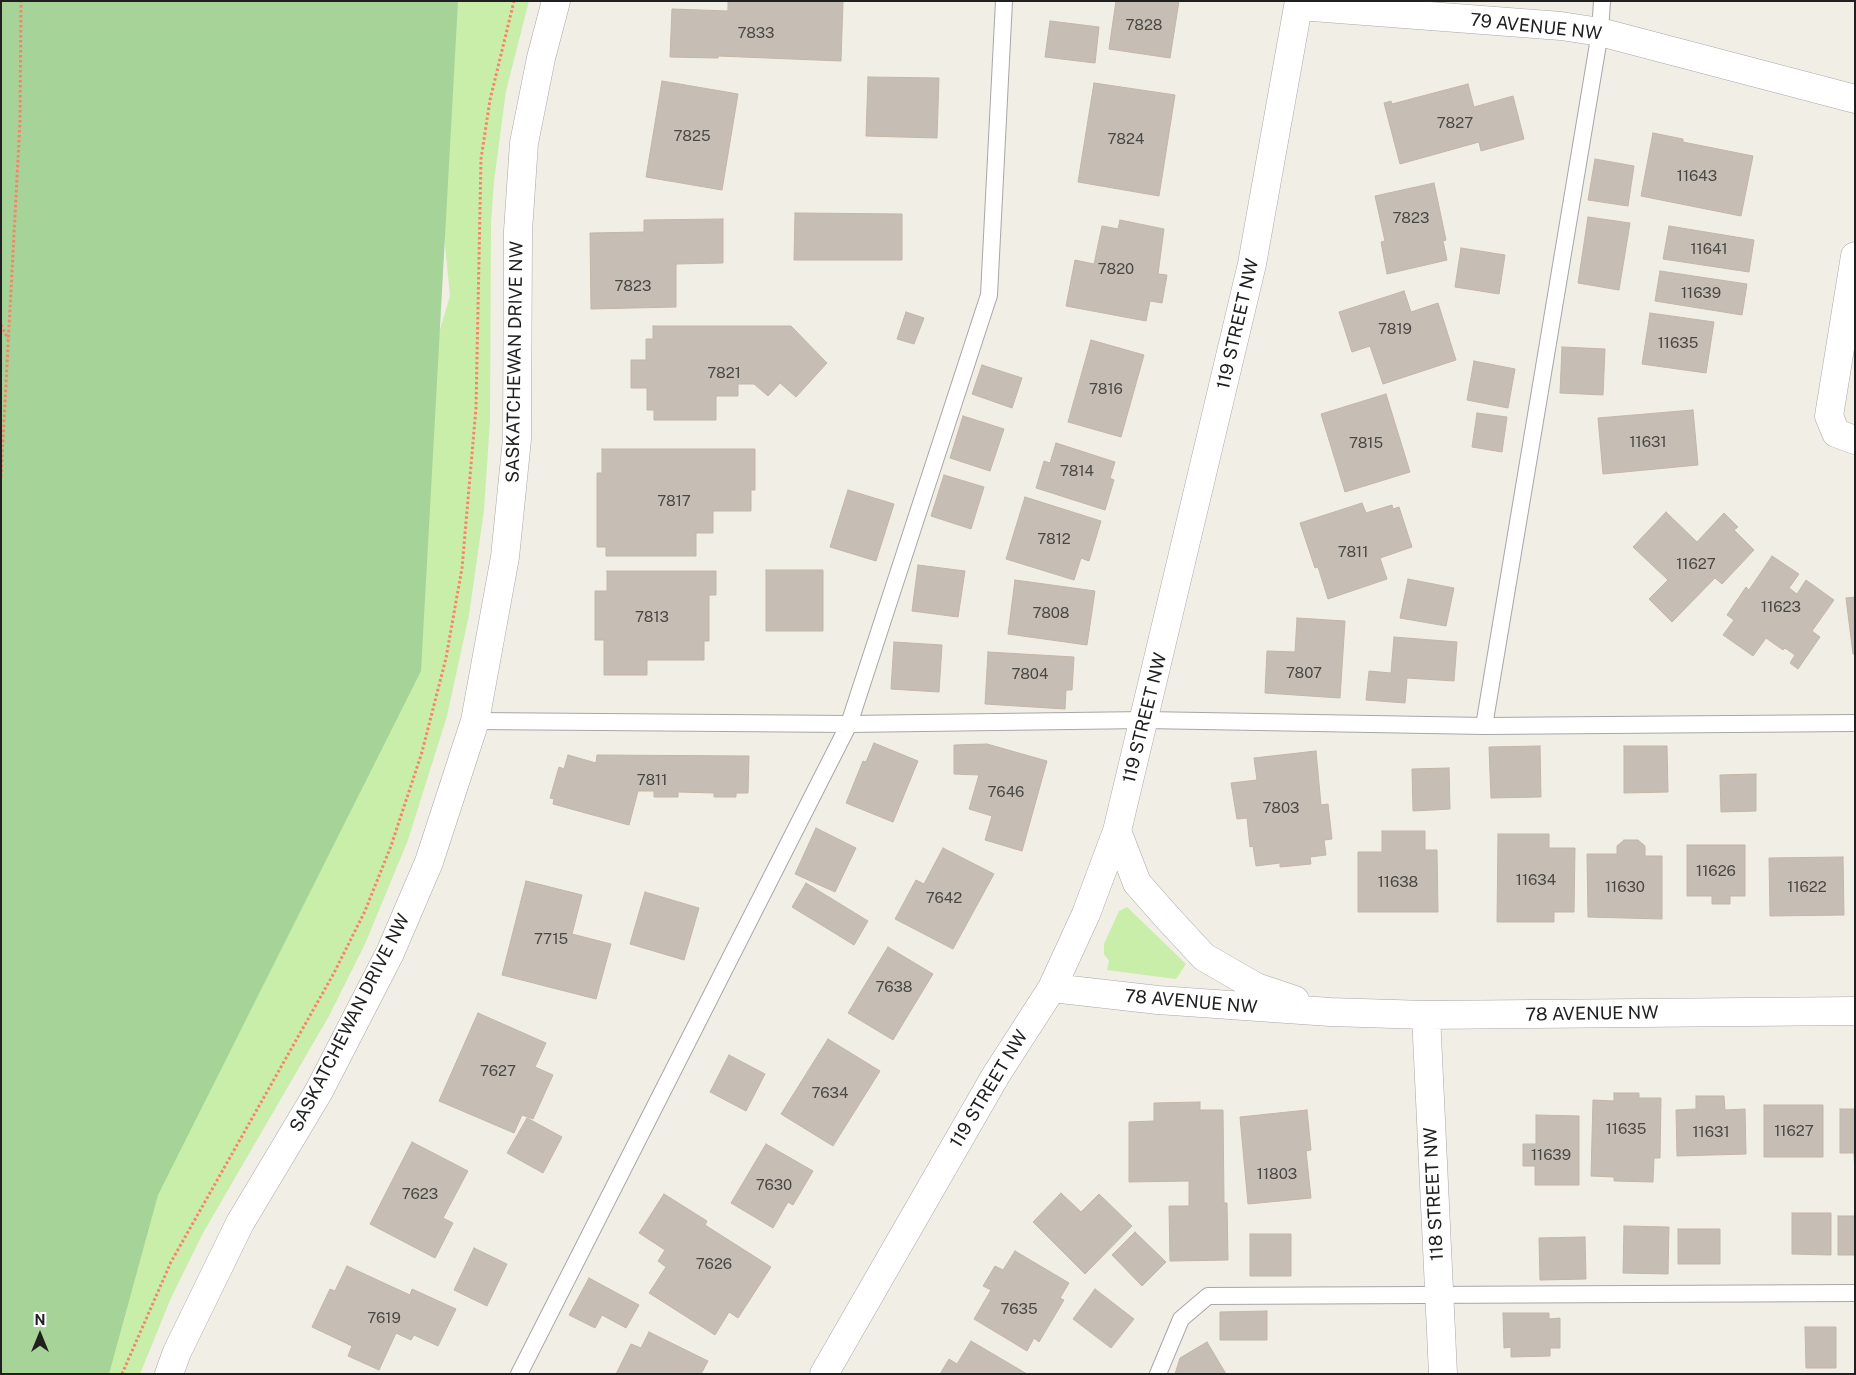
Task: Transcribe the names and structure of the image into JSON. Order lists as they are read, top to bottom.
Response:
{
  "streets": {
    "street": [
      "79 AVENUE NW",
      "119 STREET NW",
      "SASKATCHEWAN DRIVE NW",
      "78 AVENUE NW",
      "118 STREET NW"
    ]
  },
  "crossings": [
    ["79 AVENUE NW", "119 STREET NW"],
    ["119 STREET NW", "78 AVENUE NW"],
    ["78 AVENUE NW", "118 STREET NW"]
  ],
  "house_numbers": [
    "7828",
    "7833",
    "7827",
    "7825",
    "7824",
    "11643",
    "7823",
    "11641",
    "7820",
    "7823",
    "11639",
    "7819",
    "11635",
    "7821",
    "7816",
    "11631",
    "7815",
    "7814",
    "7817",
    "7812",
    "7811",
    "11627",
    "11623",
    "7808",
    "7813",
    "7807",
    "7804",
    "7811",
    "7646",
    "7803",
    "11626",
    "11634",
    "11638",
    "11630",
    "11622",
    "7642",
    "7715",
    "7638",
    "7627",
    "7634",
    "11635",
    "11627",
    "11631",
    "11639",
    "11803",
    "7630",
    "7623",
    "7626",
    "7635",
    "7619"
  ],
  "north": "top"
}
